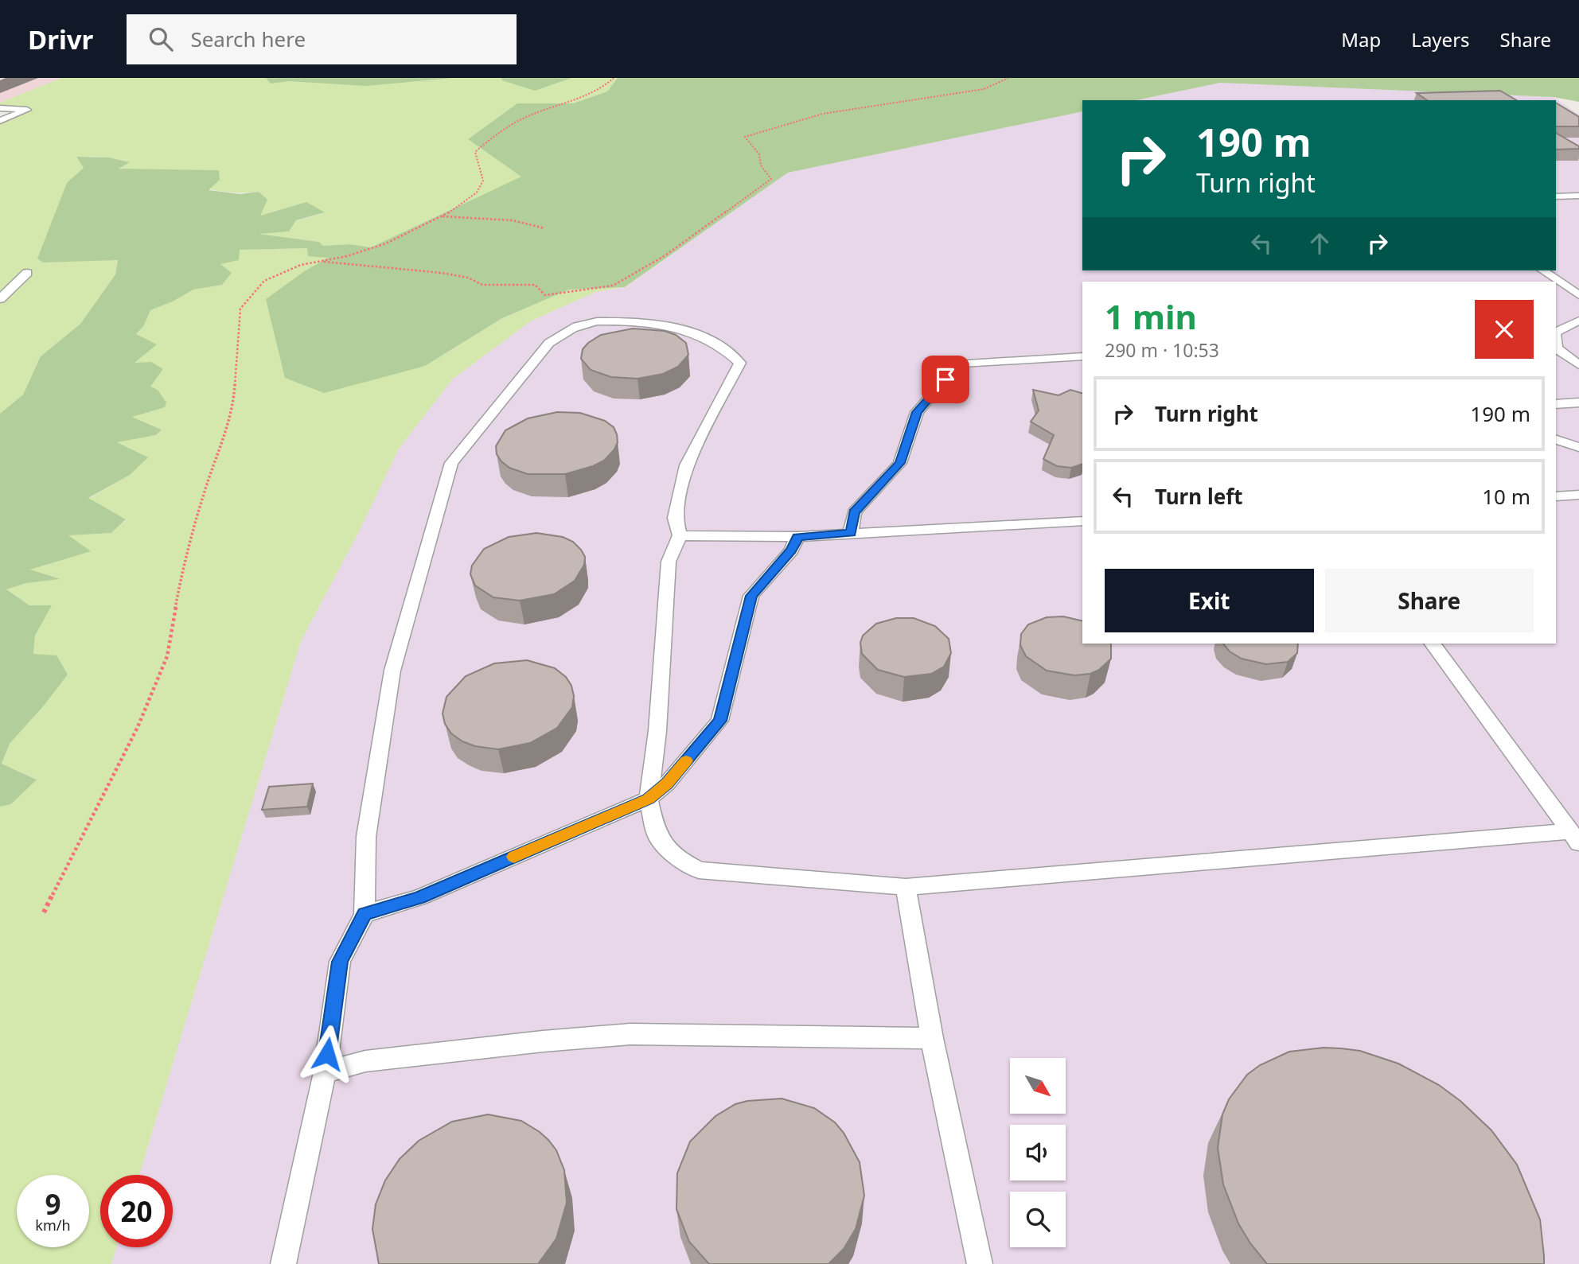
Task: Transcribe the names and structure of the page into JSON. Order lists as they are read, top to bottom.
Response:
{
  "north": "bottom right",
  "page": {
    "header": "Drivr",
    "search": "Search here",
    "nav": ["Map", "Layers", "Share"],
    "turn": ["190 m", "Turn right"],
    "heading": ["1 min", "290 m · 10:53"],
    "list": [
      {
        "name": "Turn right",
        "value": "190 m"
      },
      {
        "name": "Turn left",
        "value": "10 m"
      }
    ],
    "buttons": ["Exit", "Share"],
    "speed": "9 km/h",
    "limit": "20"
  }
}
